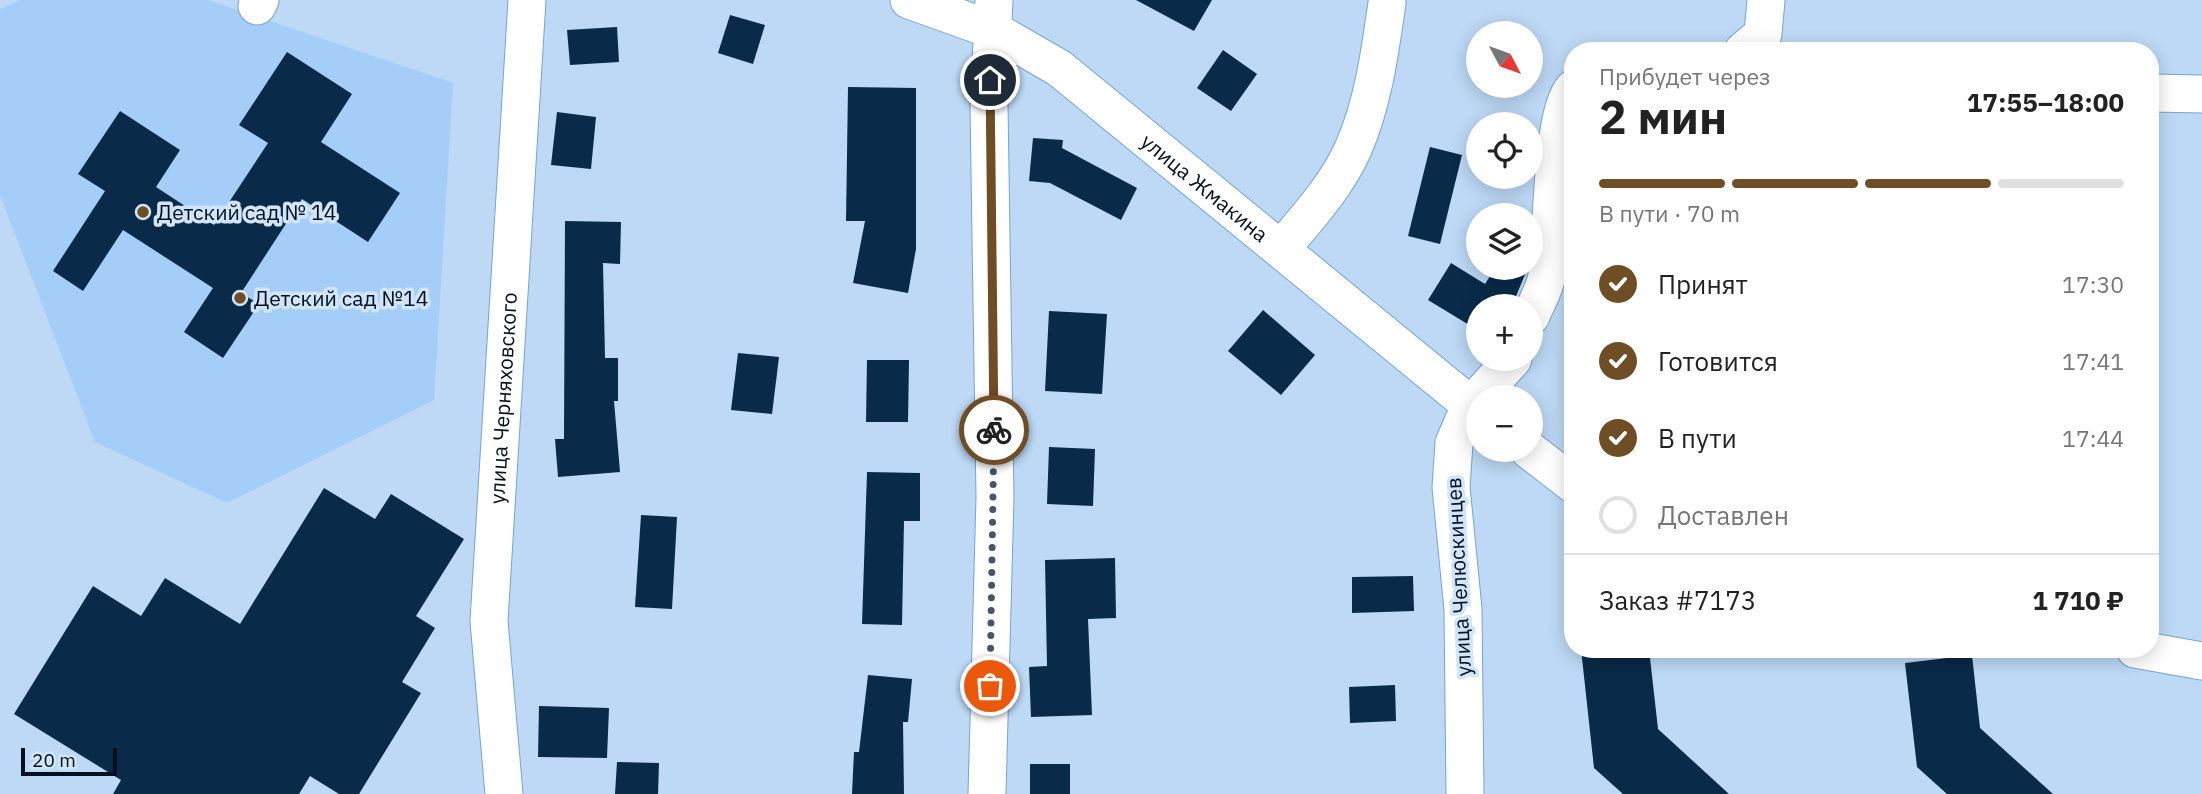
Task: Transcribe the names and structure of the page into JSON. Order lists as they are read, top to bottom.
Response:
{
  "streets": {
    "street": ["улица Жмакина", "улица Черняховского", "улица Челюскинцев"]
  },
  "places": ["Детский сад № 14", "Детский сад №14"],
  "scale_bar": "20 m",
  "north": "bottom right",
  "page": {
    "map_buttons": ["+", "−"],
    "heading": ["2 мин", "Прибудет через", "17:55–18:00"],
    "panel": ["Заказ #7173", "1 710 ₽"],
    "bar": "В пути · 70 m",
    "list": [
      ["Принят", "17:30"],
      ["Готовится", "17:41"],
      ["В пути", "17:44"],
      "Доставлен"
    ],
    "scale": "20 m"
  }
}
